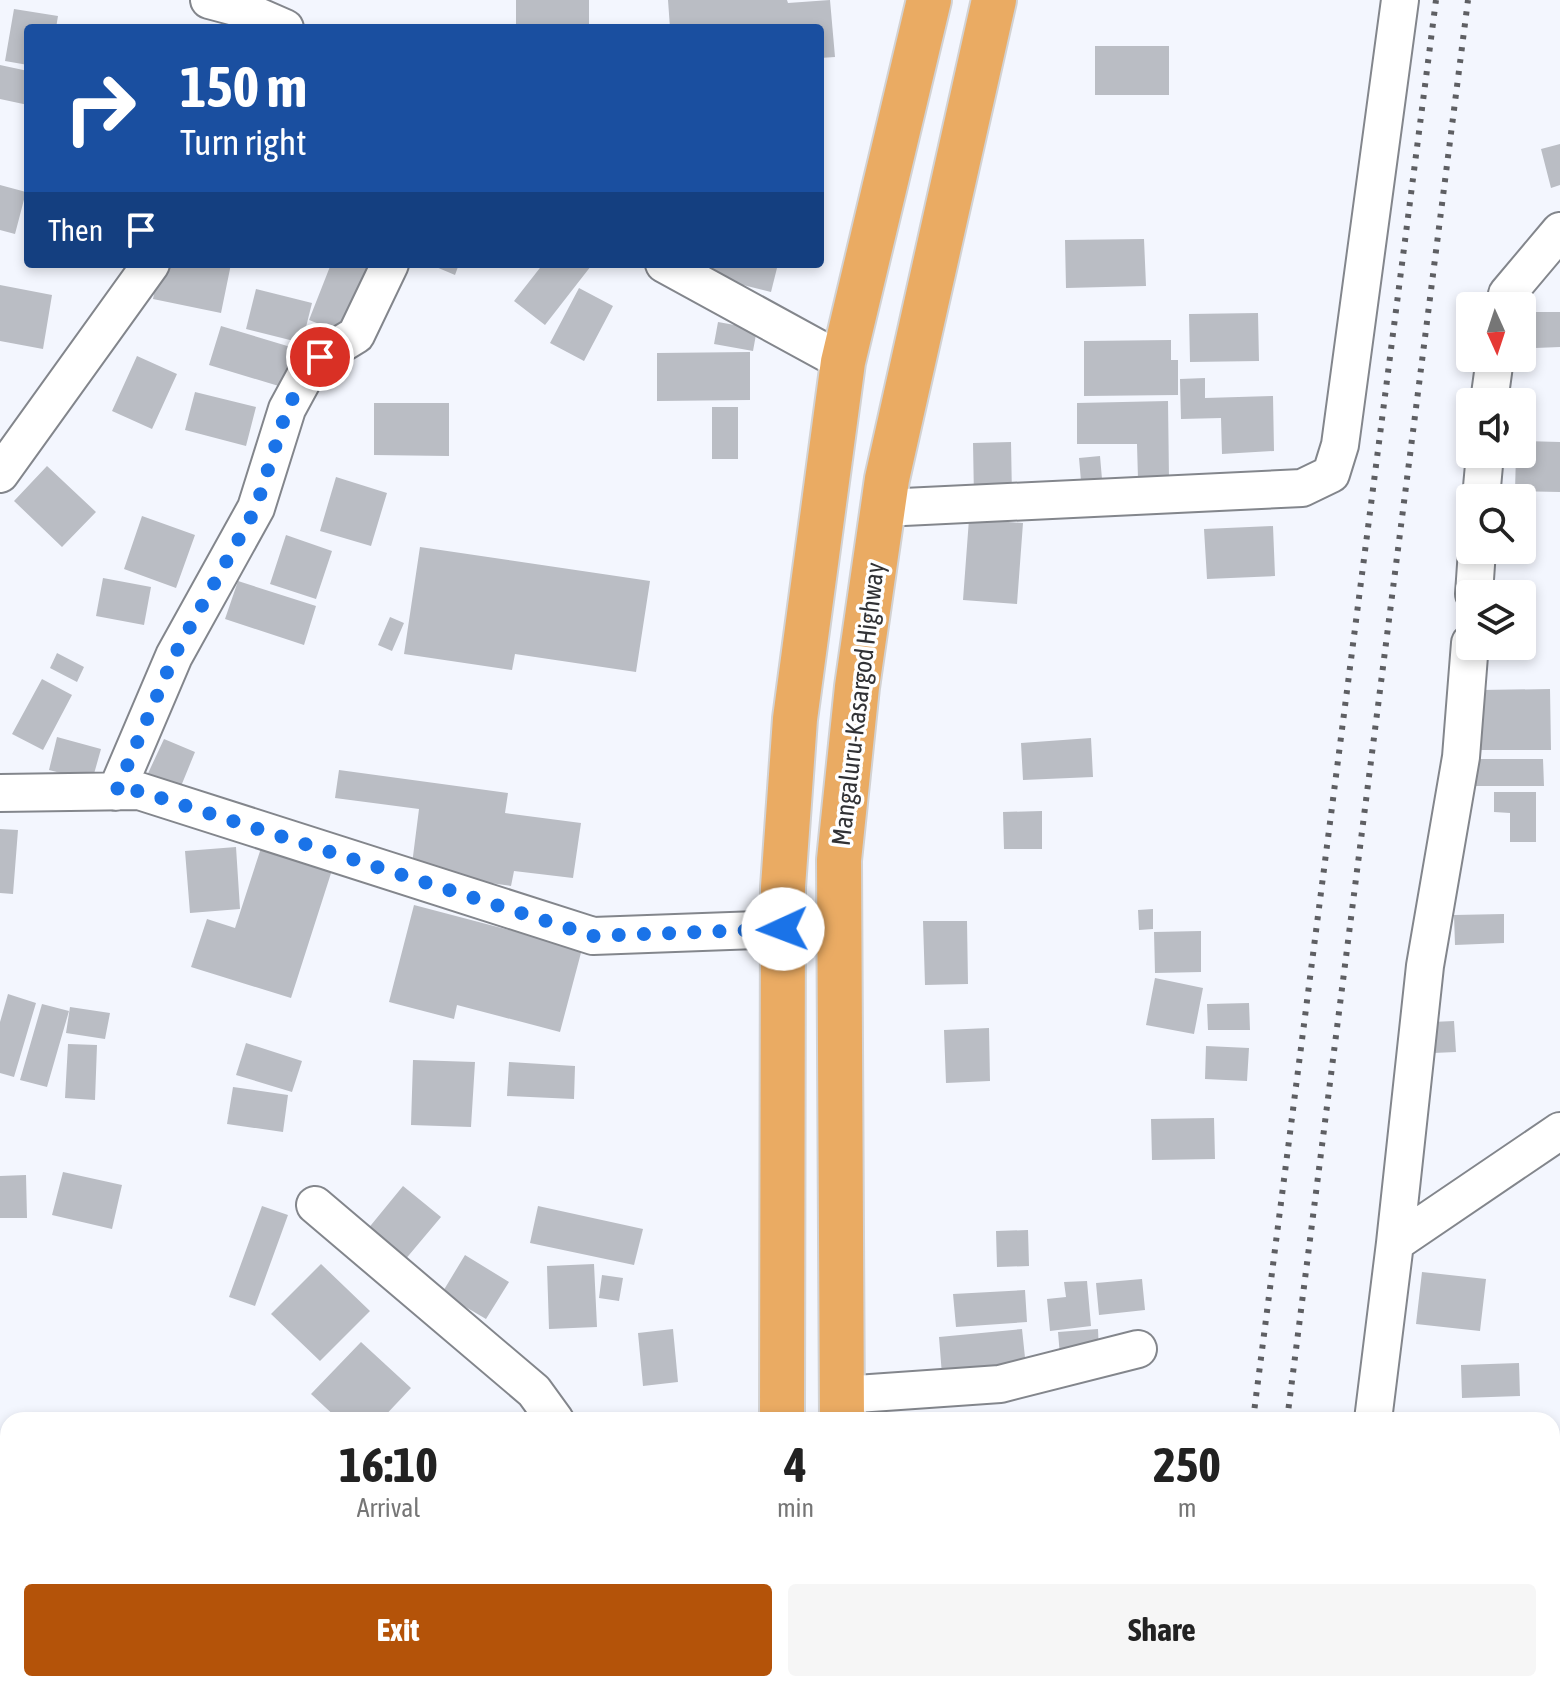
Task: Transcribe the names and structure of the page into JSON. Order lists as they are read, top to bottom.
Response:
{
  "streets": {
    "highway": ["Mangaluru-Kasargod Highway"]
  },
  "north": "bottom",
  "page": {
    "turn": ["150 m", "Turn right"],
    "then": "Then",
    "eta": [
      "16:10",
      "Arrival",
      "4",
      "min",
      "250",
      "m"
    ],
    "buttons": ["Exit", "Share"]
  }
}
